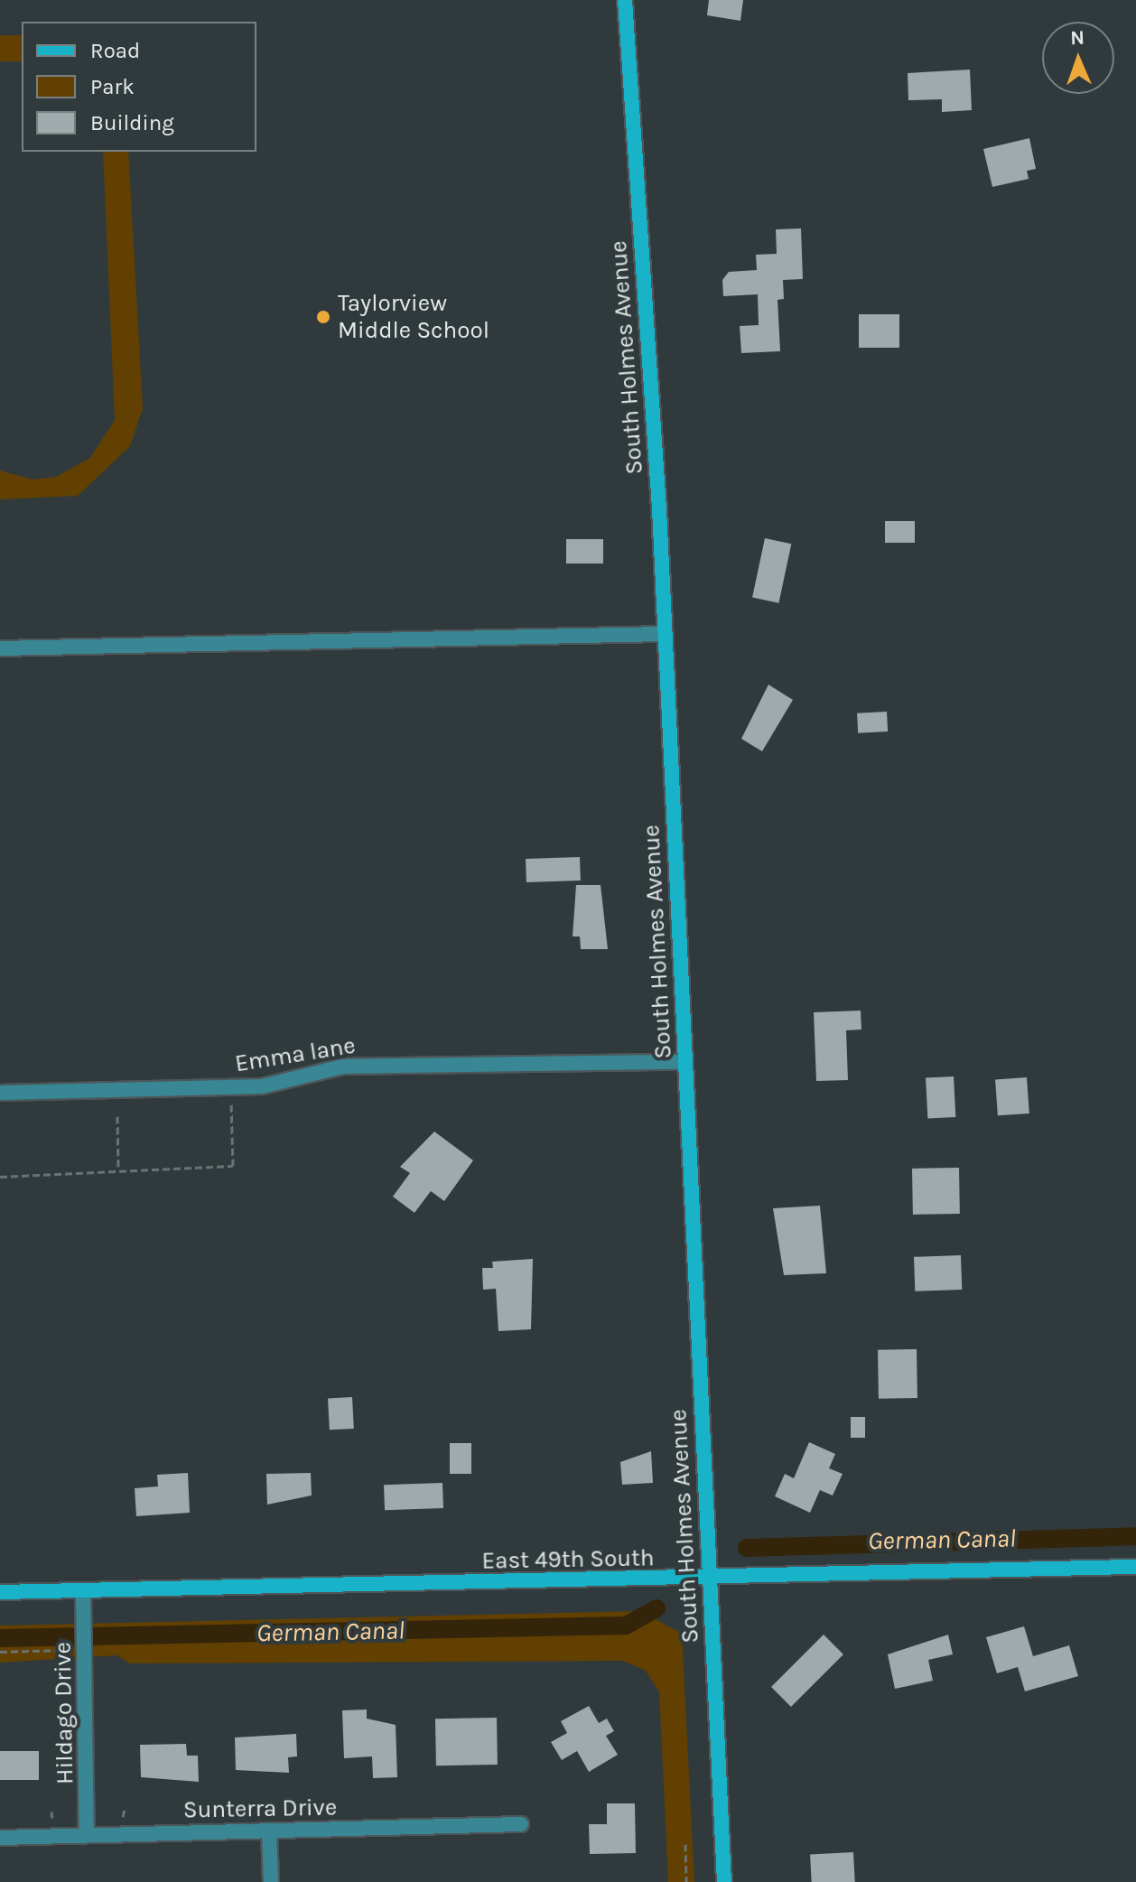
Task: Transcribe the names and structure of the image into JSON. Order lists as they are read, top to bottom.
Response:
{
  "streets": {
    "street": [
      "South Holmes Avenue",
      "Emma lane",
      "East 49th South",
      "Hildago Drive",
      "Sunterra Drive"
    ]
  },
  "crossings": [
    ["South Holmes Avenue", "Emma lane"],
    ["South Holmes Avenue", "East 49th South"],
    ["East 49th South", "Hildago Drive"],
    ["Hildago Drive", "Sunterra Drive"]
  ],
  "water": ["German Canal"],
  "places": ["Taylorview Middle School"],
  "legend": ["Road", "Park", "Building"],
  "north": "top"
}
